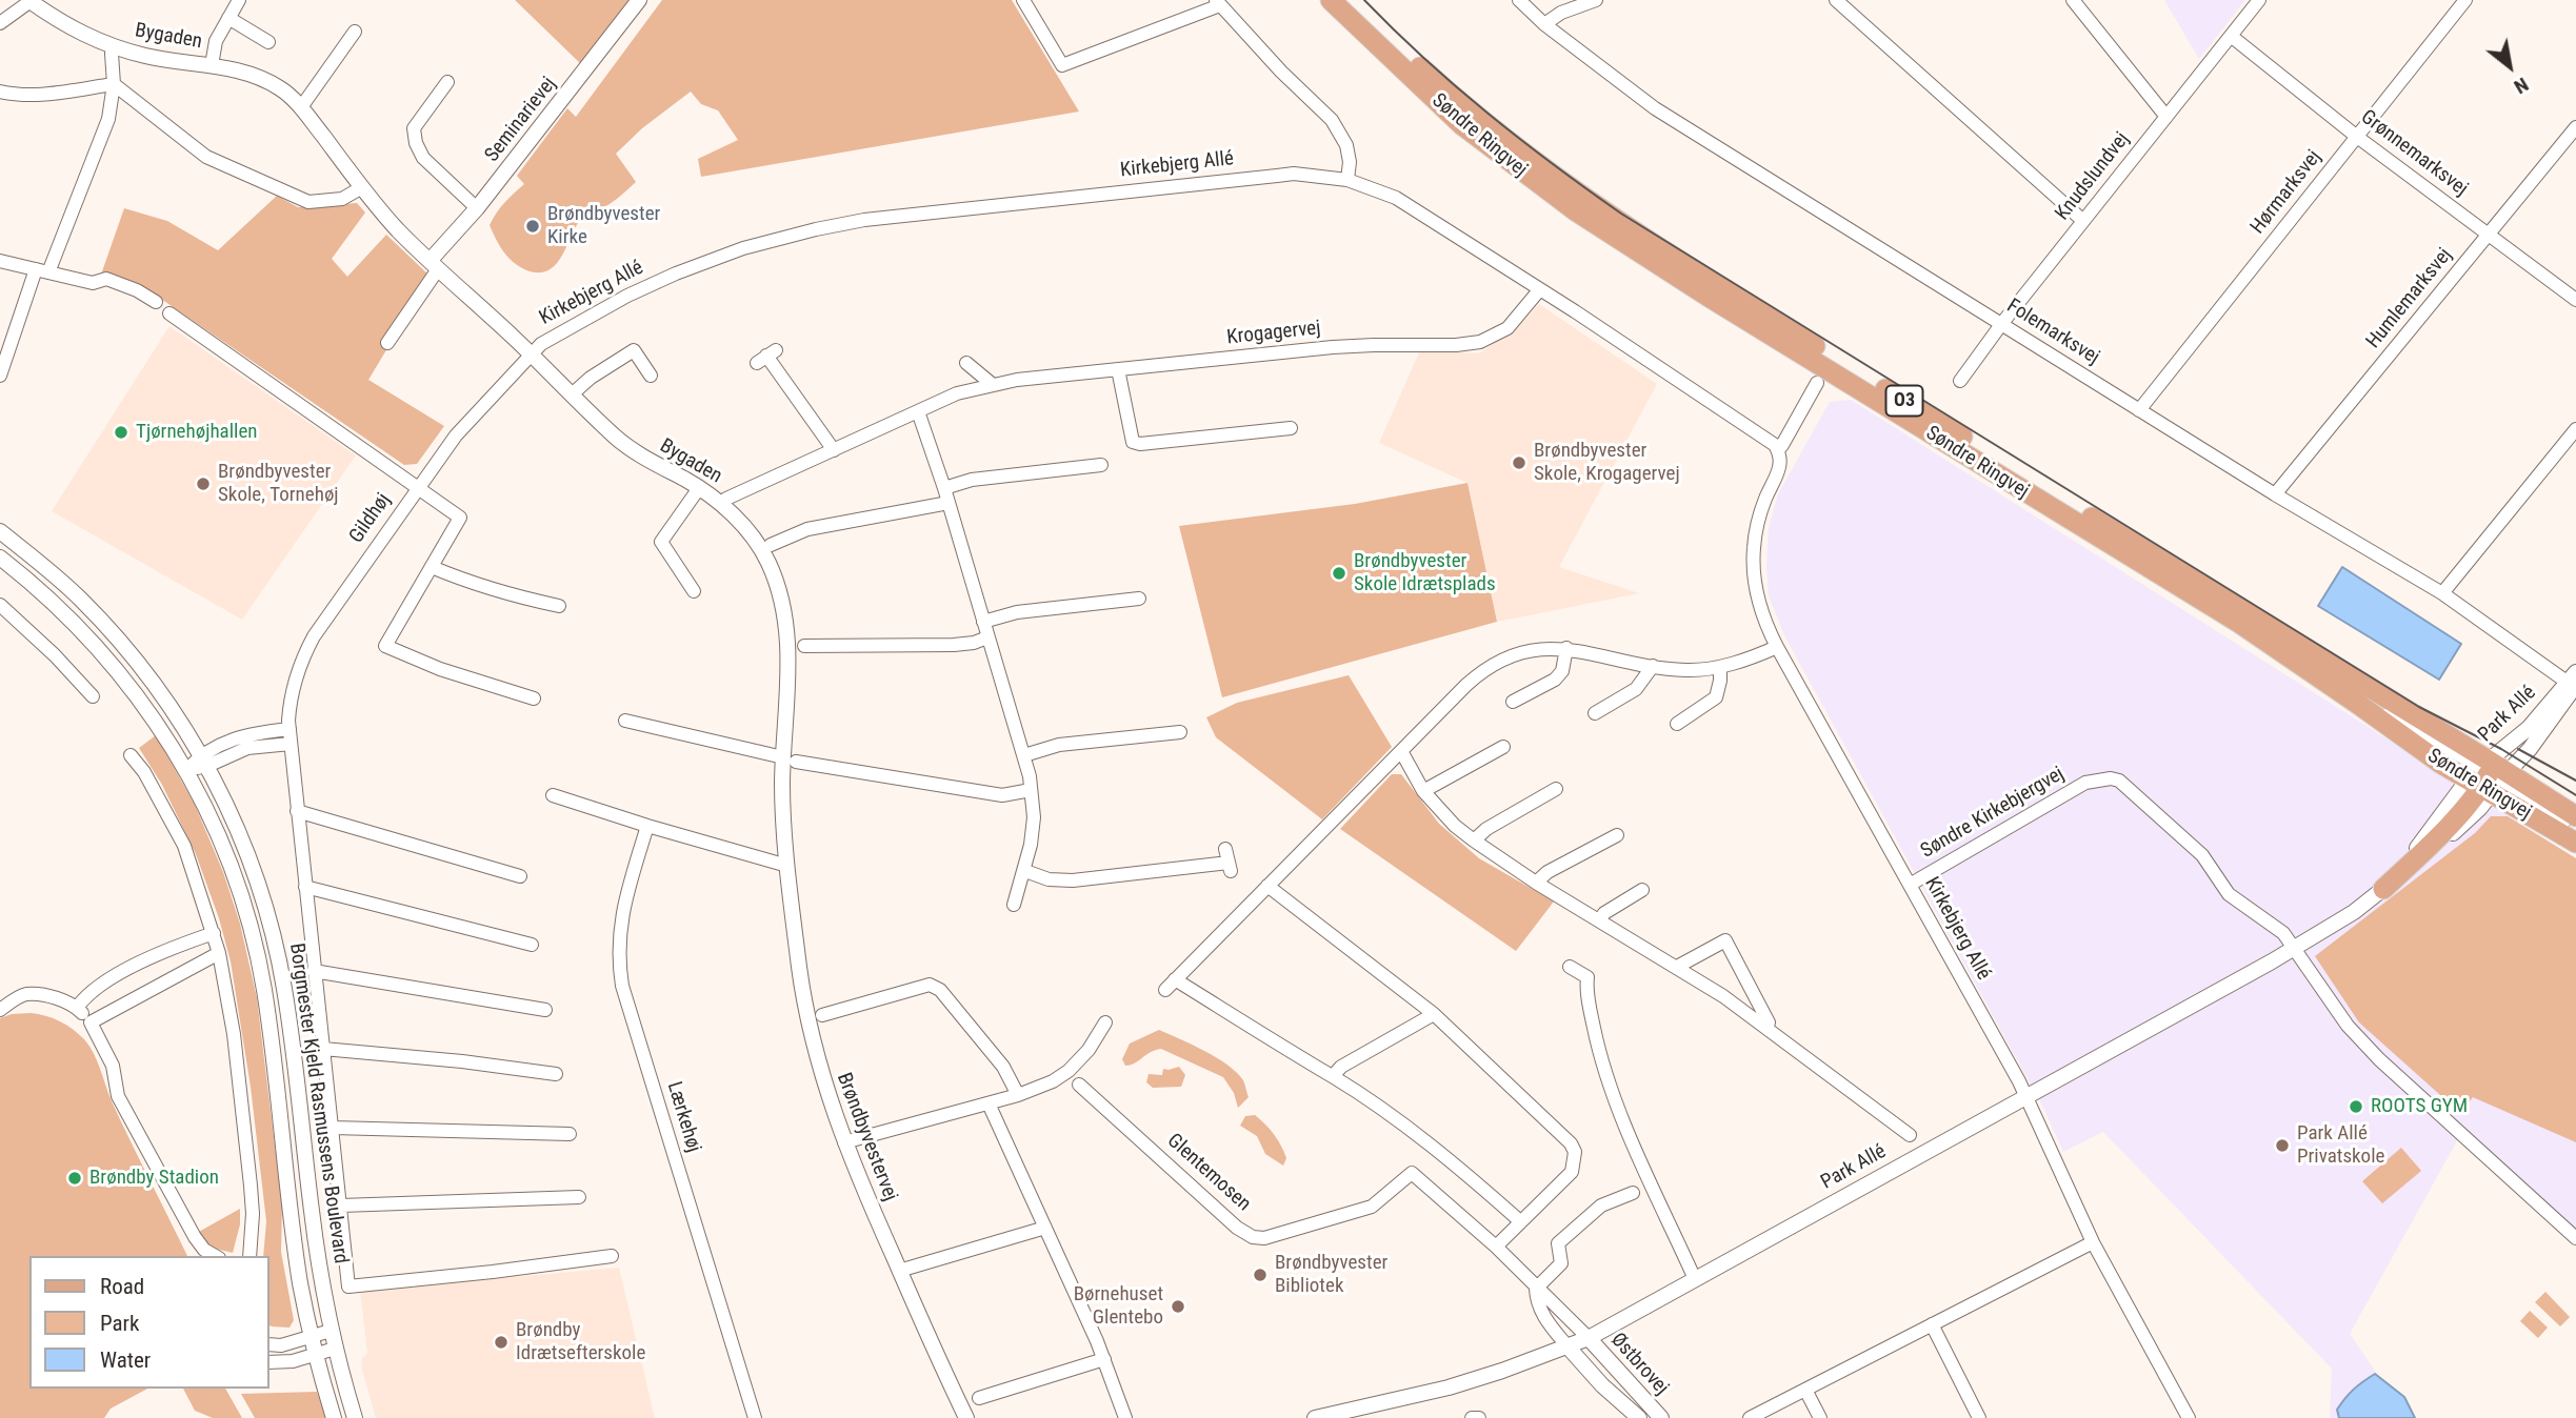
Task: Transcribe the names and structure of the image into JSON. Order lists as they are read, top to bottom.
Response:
{
  "streets": {
    "main road": ["Søndre Ringvej", "O3"],
    "street": [
      "Bygaden",
      "Seminarievej",
      "Grønnemarksvej",
      "Kirkebjerg Allé",
      "Knudslundvej",
      "Hørmarksvej",
      "Humlemarksvej",
      "Folemarksvej",
      "Krogagervej",
      "Gildhøj",
      "Park Allé",
      "Søndre Kirkebjergvej",
      "Borgmester Kjeld Rasmussens Boulevard",
      "Lærkehøj",
      "Brøndbyvestervej",
      "Glentemosen",
      "Østbrovej"
    ]
  },
  "crossings": [
    ["Bygaden", "Seminarievej"],
    ["Bygaden", "Kirkebjerg Allé"],
    ["Bygaden", "Krogagervej"],
    ["Bygaden", "Gildhøj"],
    ["Bygaden", "Brøndbyvestervej"],
    ["Søndre Ringvej", "Park Allé"],
    ["Grønnemarksvej", "Knudslundvej"],
    ["Grønnemarksvej", "Hørmarksvej"],
    ["Grønnemarksvej", "Humlemarksvej"],
    ["Kirkebjerg Allé", "Krogagervej"],
    ["Kirkebjerg Allé", "Gildhøj"],
    ["Kirkebjerg Allé", "Park Allé"],
    ["Kirkebjerg Allé", "Søndre Kirkebjergvej"],
    ["Knudslundvej", "Folemarksvej"],
    ["Hørmarksvej", "Folemarksvej"],
    ["Humlemarksvej", "Folemarksvej"],
    ["Folemarksvej", "Park Allé"],
    ["Park Allé", "Søndre Kirkebjergvej"],
    ["Park Allé", "Glentemosen"],
    ["Park Allé", "Østbrovej"],
    ["Glentemosen", "Østbrovej"]
  ],
  "places": [
    "Brøndbyvester Kirke",
    "Tjørnehøjhallen",
    "Brøndbyvester Skole, Krogagervej",
    "Brøndbyvester Skole, Tornehøj",
    "Brøndbyvester Skole Idrætsplads",
    "ROOTS GYM",
    "Park Allé Privatskole",
    "Brøndby Stadion",
    "Brøndbyvester Bibliotek",
    "Børnehuset Glentebo",
    "Brøndby Idrætsefterskole"
  ],
  "legend": ["Road", "Park", "Water"],
  "north": "bottom right"
}
